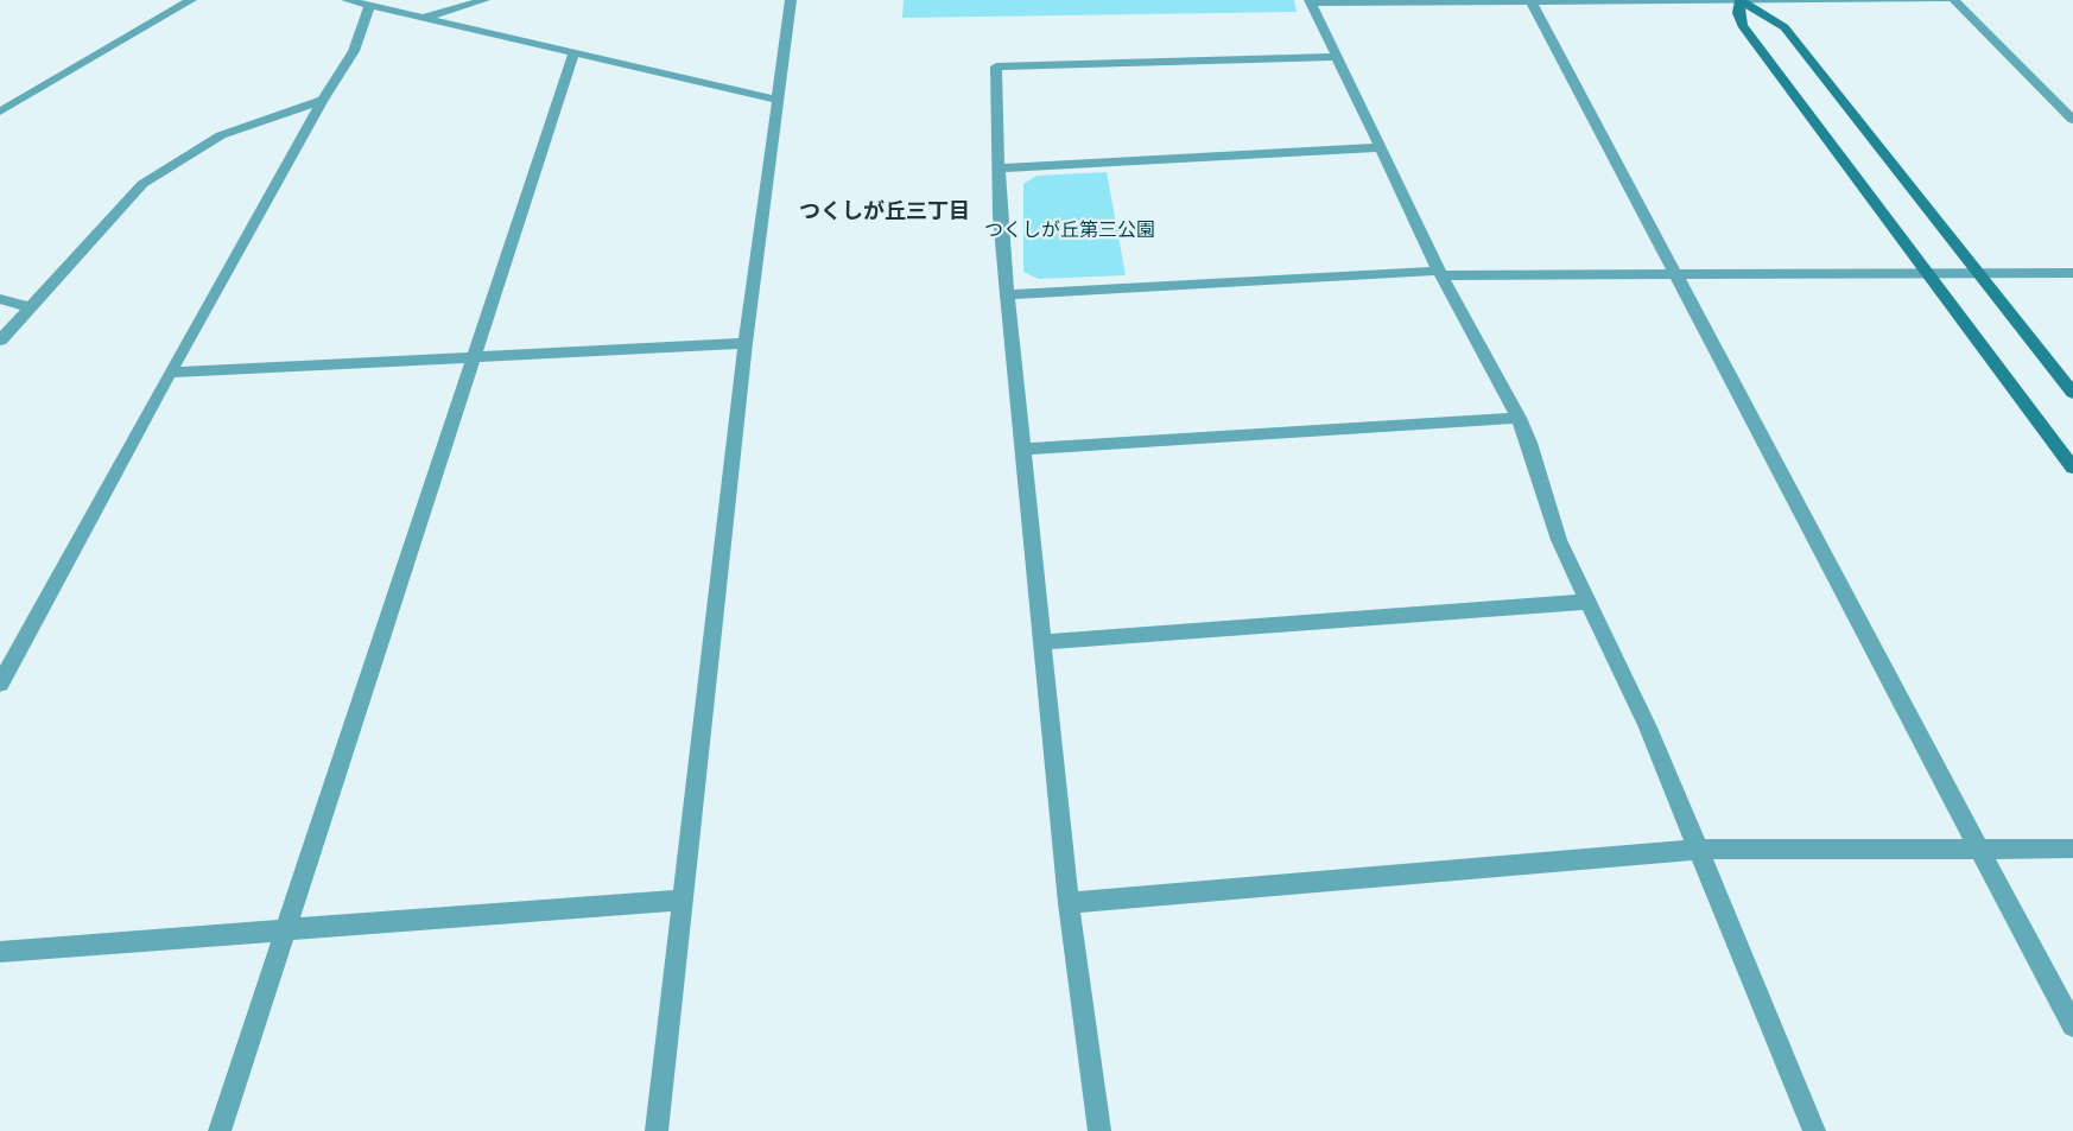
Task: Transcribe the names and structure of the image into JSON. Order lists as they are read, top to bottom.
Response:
{
  "districts": ["つくしが丘三丁目"],
  "parks": ["つくしが丘第三公園"]
}
